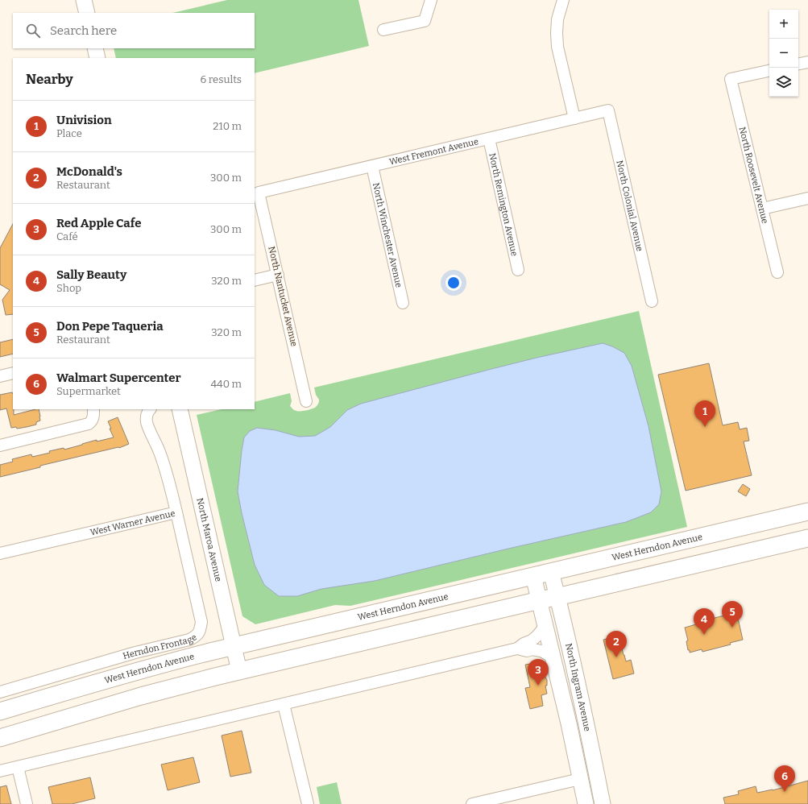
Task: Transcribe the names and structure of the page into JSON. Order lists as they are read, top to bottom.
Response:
{
  "streets": {
    "main road": ["West Herndon Avenue"],
    "street": [
      "West Fremont Avenue",
      "North Roosevelt Avenue",
      "North Remington Avenue",
      "North Colonial Avenue",
      "North Winchester Avenue",
      "North Nantucket Avenue",
      "West Warner Avenue",
      "North Maroa Avenue",
      "Herndon Frontage",
      "North Ingram Avenue"
    ]
  },
  "crossings": [
    ["West Fremont Avenue", "North Remington Avenue"],
    ["West Fremont Avenue", "North Colonial Avenue"],
    ["West Fremont Avenue", "North Winchester Avenue"],
    ["West Fremont Avenue", "North Nantucket Avenue"],
    ["West Warner Avenue", "Herndon Frontage"],
    ["North Maroa Avenue", "West Herndon Avenue"],
    ["West Herndon Avenue", "North Ingram Avenue"]
  ],
  "page": {
    "map_buttons": ["+", "−"],
    "search": "Search here",
    "heading": ["Nearby", "6 results"],
    "list": [
      {
        "mark": "1",
        "name": "Univision",
        "note": "Place",
        "value": "210 m"
      },
      {
        "mark": "2",
        "name": "McDonald's",
        "note": "Restaurant",
        "value": "300 m"
      },
      {
        "mark": "3",
        "name": "Red Apple Cafe",
        "note": "Café",
        "value": "300 m"
      },
      {
        "mark": "4",
        "name": "Sally Beauty",
        "note": "Shop",
        "value": "320 m"
      },
      {
        "mark": "5",
        "name": "Don Pepe Taqueria",
        "note": "Restaurant",
        "value": "320 m"
      },
      {
        "mark": "6",
        "name": "Walmart Supercenter",
        "note": "Supermarket",
        "value": "440 m"
      }
    ],
    "pins": [
      "1",
      "5",
      "4",
      "2",
      "3",
      "6"
    ]
  }
}
